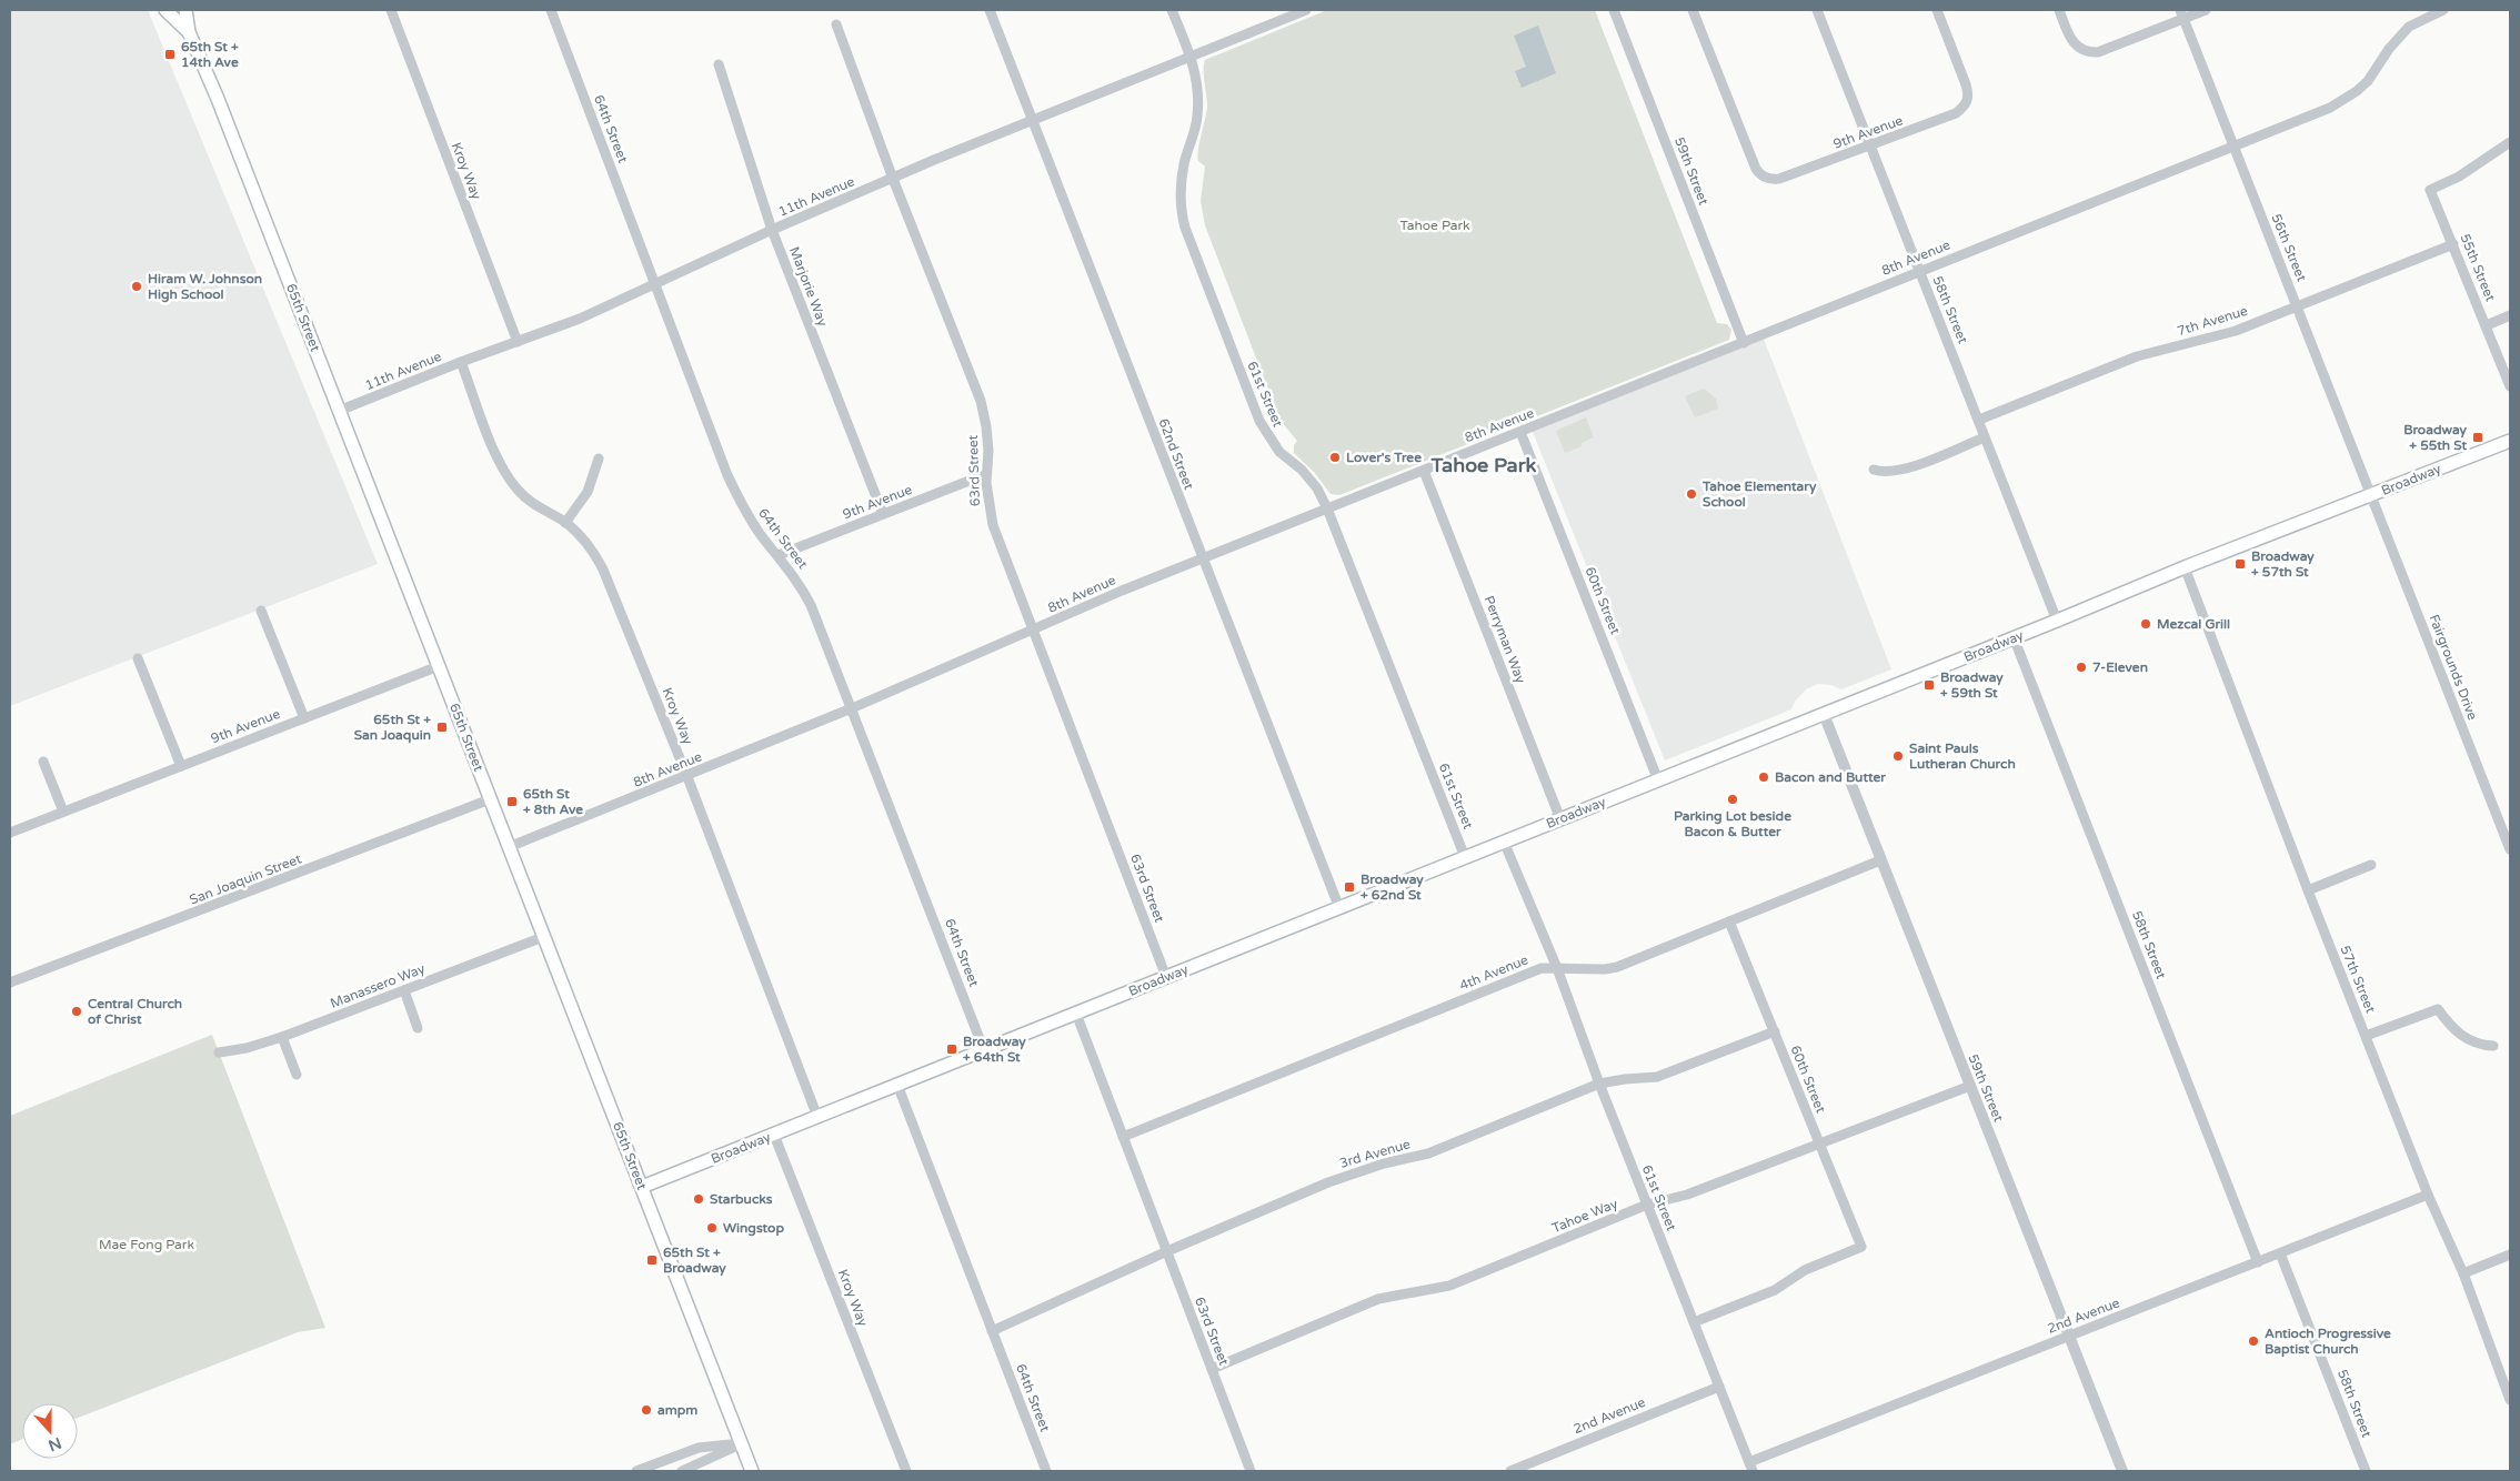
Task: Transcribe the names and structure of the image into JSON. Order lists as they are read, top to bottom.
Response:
{
  "streets": {
    "main road": ["65th Street", "Broadway"],
    "street": [
      "64th Street",
      "9th Avenue",
      "Kroy Way",
      "59th Street",
      "11th Avenue",
      "56th Street",
      "8th Avenue",
      "55th Street",
      "Marjorie Way",
      "58th Street",
      "7th Avenue",
      "61st Street",
      "62nd Street",
      "63rd Street",
      "60th Street",
      "Perryman Way",
      "Fairgrounds Drive",
      "San Joaquin Street",
      "4th Avenue",
      "57th Street",
      "Manassero Way",
      "3rd Avenue",
      "Tahoe Way",
      "2nd Avenue"
    ]
  },
  "crossings": [
    ["64th Street", "9th Avenue"],
    ["64th Street", "11th Avenue"],
    ["64th Street", "8th Avenue"],
    ["64th Street", "Broadway"],
    ["64th Street", "3rd Avenue"],
    ["9th Avenue", "Marjorie Way"],
    ["9th Avenue", "58th Street"],
    ["9th Avenue", "65th Street"],
    ["9th Avenue", "63rd Street"],
    ["Kroy Way", "11th Avenue"],
    ["Kroy Way", "8th Avenue"],
    ["Kroy Way", "Broadway"],
    ["59th Street", "8th Avenue"],
    ["59th Street", "Broadway"],
    ["59th Street", "4th Avenue"],
    ["59th Street", "Tahoe Way"],
    ["59th Street", "2nd Avenue"],
    ["11th Avenue", "Marjorie Way"],
    ["11th Avenue", "65th Street"],
    ["11th Avenue", "61st Street"],
    ["11th Avenue", "62nd Street"],
    ["11th Avenue", "63rd Street"],
    ["56th Street", "8th Avenue"],
    ["56th Street", "7th Avenue"],
    ["56th Street", "Broadway"],
    ["56th Street", "Fairgrounds Drive"],
    ["8th Avenue", "58th Street"],
    ["8th Avenue", "65th Street"],
    ["8th Avenue", "61st Street"],
    ["8th Avenue", "62nd Street"],
    ["8th Avenue", "63rd Street"],
    ["8th Avenue", "60th Street"],
    ["8th Avenue", "Perryman Way"],
    ["55th Street", "7th Avenue"],
    ["58th Street", "7th Avenue"],
    ["58th Street", "Broadway"],
    ["58th Street", "2nd Avenue"],
    ["65th Street", "Broadway"],
    ["65th Street", "San Joaquin Street"],
    ["65th Street", "Manassero Way"],
    ["61st Street", "Broadway"],
    ["61st Street", "60th Street"],
    ["61st Street", "4th Avenue"],
    ["61st Street", "3rd Avenue"],
    ["61st Street", "Tahoe Way"],
    ["61st Street", "2nd Avenue"],
    ["62nd Street", "Broadway"],
    ["63rd Street", "Broadway"],
    ["63rd Street", "4th Avenue"],
    ["63rd Street", "3rd Avenue"],
    ["63rd Street", "Tahoe Way"],
    ["Broadway", "60th Street"],
    ["Broadway", "Perryman Way"],
    ["Broadway", "Fairgrounds Drive"],
    ["Broadway", "57th Street"],
    ["60th Street", "4th Avenue"],
    ["60th Street", "3rd Avenue"],
    ["60th Street", "Tahoe Way"],
    ["57th Street", "2nd Avenue"]
  ],
  "districts": ["Tahoe Park"],
  "parks": ["Tahoe Park", "Mae Fong Park"],
  "places": {
    "transit": [
      "65th St + 14th Ave",
      "Broadway + 55th St",
      "Broadway + 57th St",
      "Broadway + 59th St",
      "65th St + San Joaquin",
      "65th St + 8th Ave",
      "Broadway + 62nd St",
      "Broadway + 64th St",
      "65th St + Broadway"
    ],
    "other": [
      "Hiram W. Johnson High School",
      "Lover's Tree",
      "Tahoe Elementary School",
      "Mezcal Grill",
      "7-Eleven",
      "Saint Pauls Lutheran Church",
      "Bacon and Butter",
      "Parking Lot beside Bacon & Butter",
      "Central Church of Christ",
      "Starbucks",
      "Wingstop",
      "Antioch Progressive Baptist Church",
      "ampm"
    ]
  },
  "north": "bottom"
}
